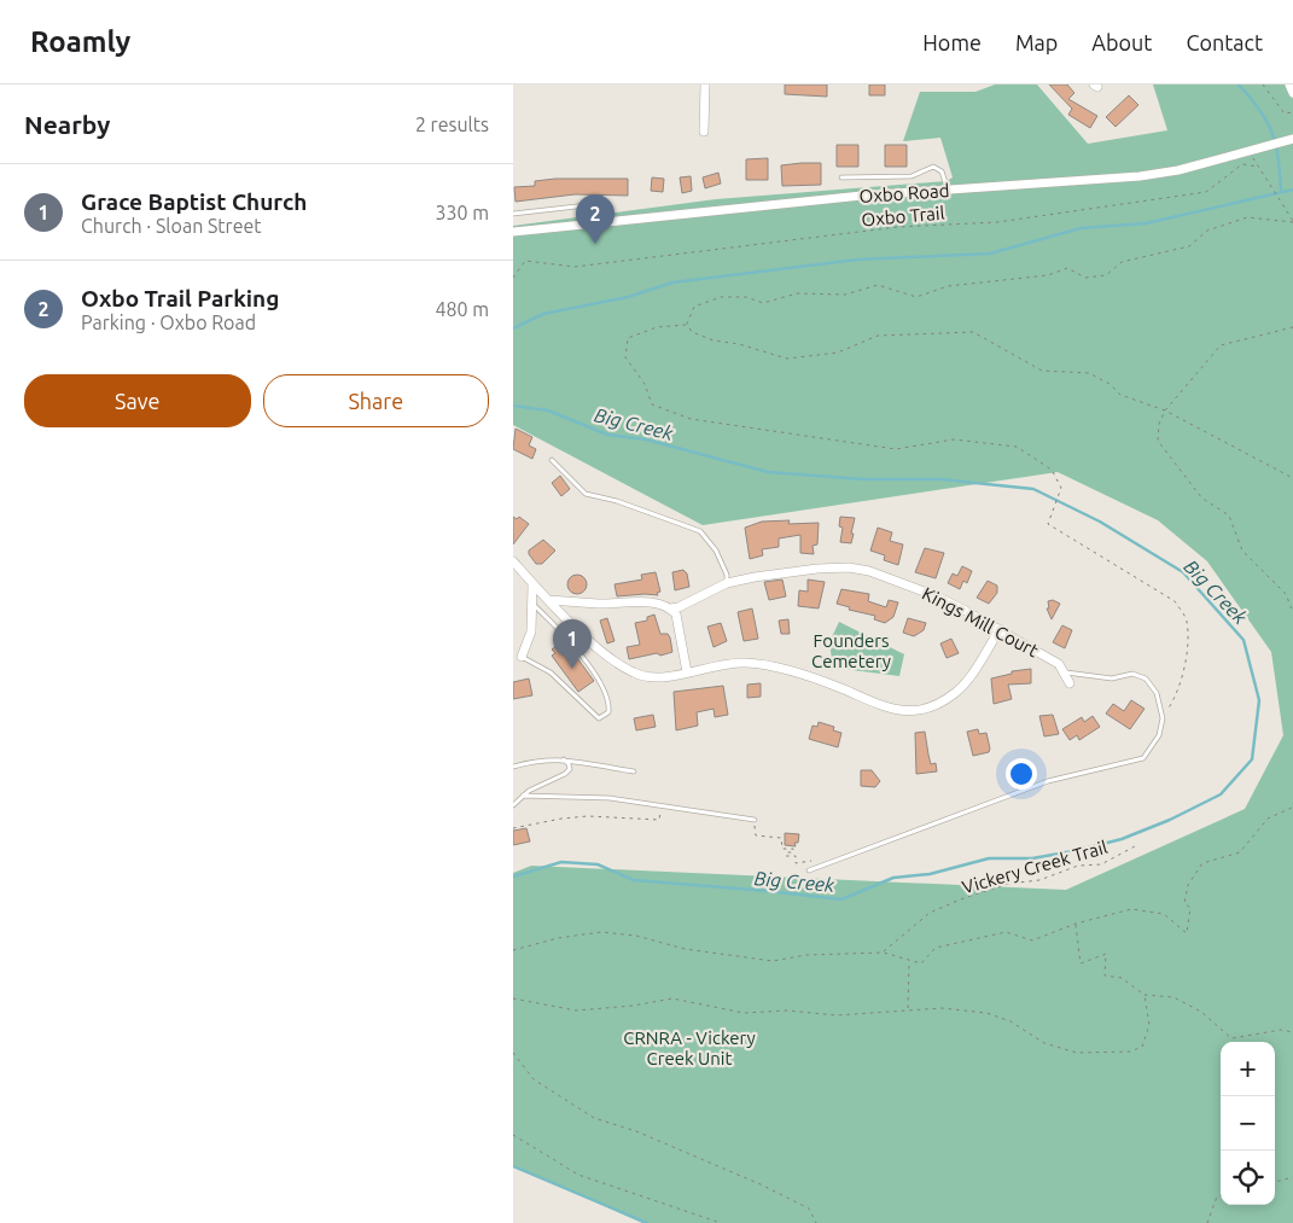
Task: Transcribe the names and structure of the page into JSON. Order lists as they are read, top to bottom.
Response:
{
  "streets": {
    "street": ["Oxbo Road", "Kings Mill Court"],
    "path": ["Oxbo Trail", "Vickery Creek Trail"]
  },
  "water": ["Big Creek"],
  "parks": ["Founders Cemetery", "CRNRA - Vickery Creek Unit"],
  "page": {
    "header": "Roamly",
    "nav": [
      "Home",
      "Map",
      "About",
      "Contact"
    ],
    "heading": ["Nearby", "2 results"],
    "list": [
      {
        "mark": "1",
        "name": "Grace Baptist Church",
        "note": "Church · Sloan Street",
        "value": "330 m"
      },
      {
        "mark": "2",
        "name": "Oxbo Trail Parking",
        "note": "Parking · Oxbo Road",
        "value": "480 m"
      }
    ],
    "pins": ["2", "1"],
    "buttons": ["Save", "Share"],
    "map_buttons": ["+", "−"]
  }
}
